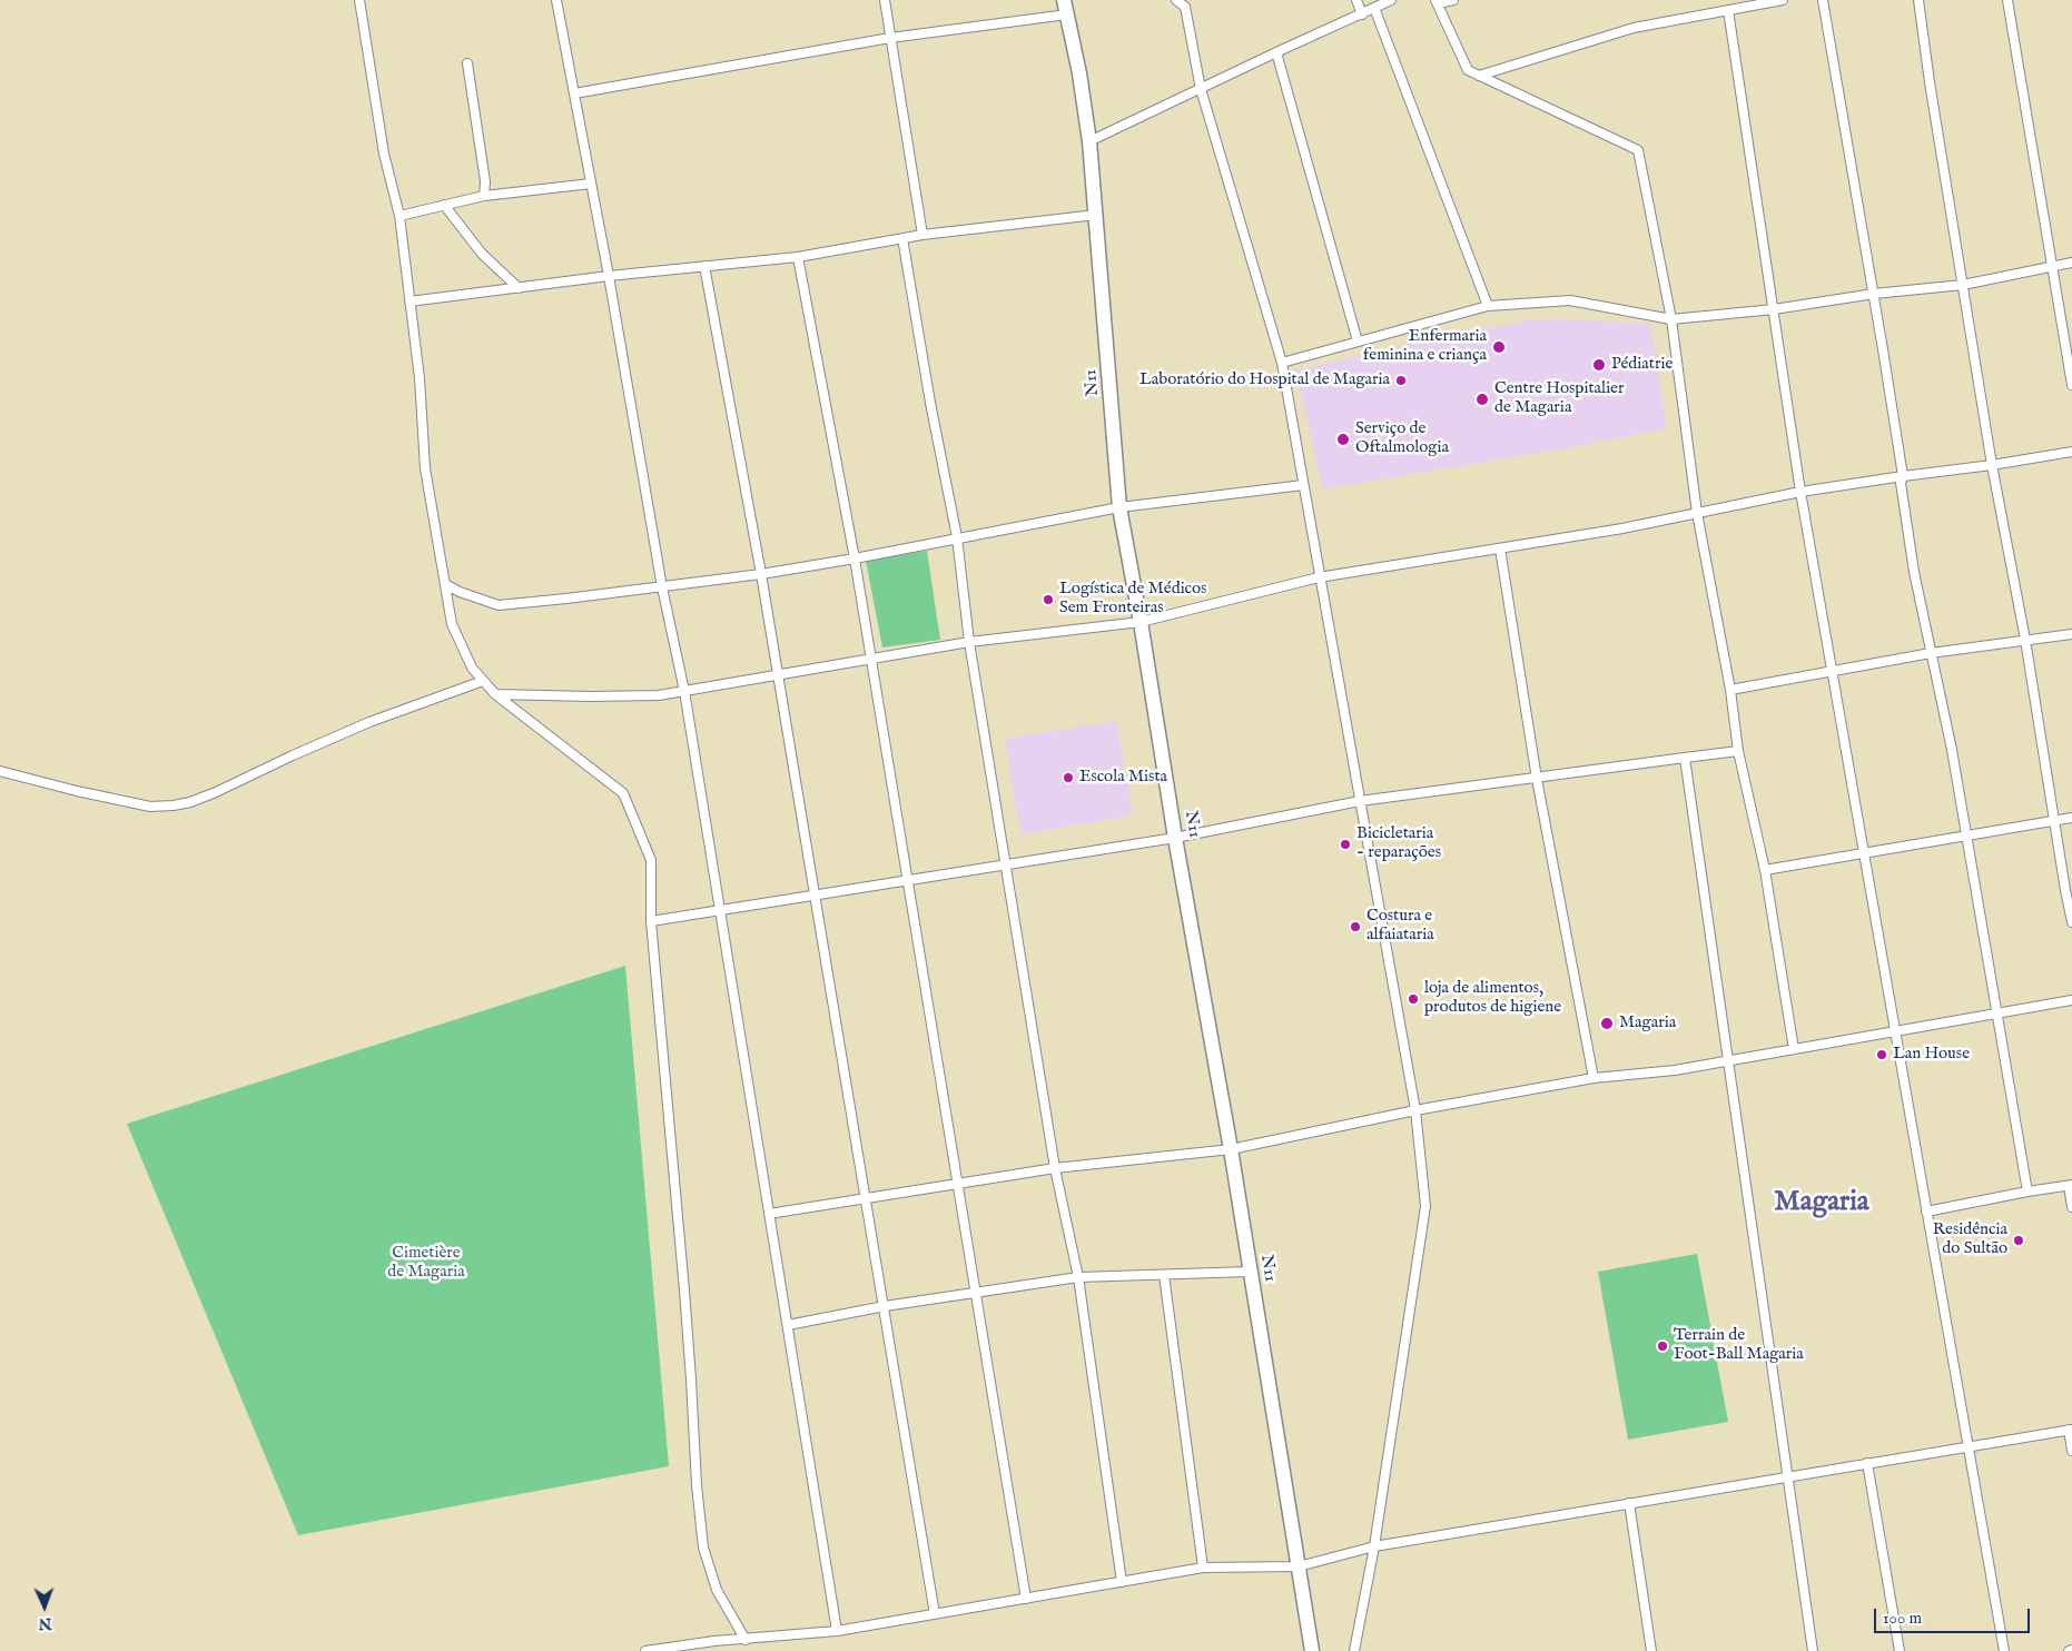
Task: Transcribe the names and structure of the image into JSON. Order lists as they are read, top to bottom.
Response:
{
  "streets": {
    "main road": ["N11"]
  },
  "districts": ["Magaria"],
  "parks": ["Cimetière de Magaria"],
  "places": [
    "Enfermaria feminina e criança",
    "Pédiatrie",
    "Laboratório do Hospital de Magaria",
    "Centre Hospitalier de Magaria",
    "Serviço de Oftalmologia",
    "Logística de Médicos Sem Fronteiras",
    "Escola Mista",
    "Bicicletaria - reparações",
    "Costura e alfaiataria",
    "loja de alimentos, produtos de higiene",
    "Magaria",
    "Lan House",
    "Residência do Sultão",
    "Terrain de Foot-Ball Magaria"
  ],
  "scale_bar": "100 m",
  "north": "bottom"
}
